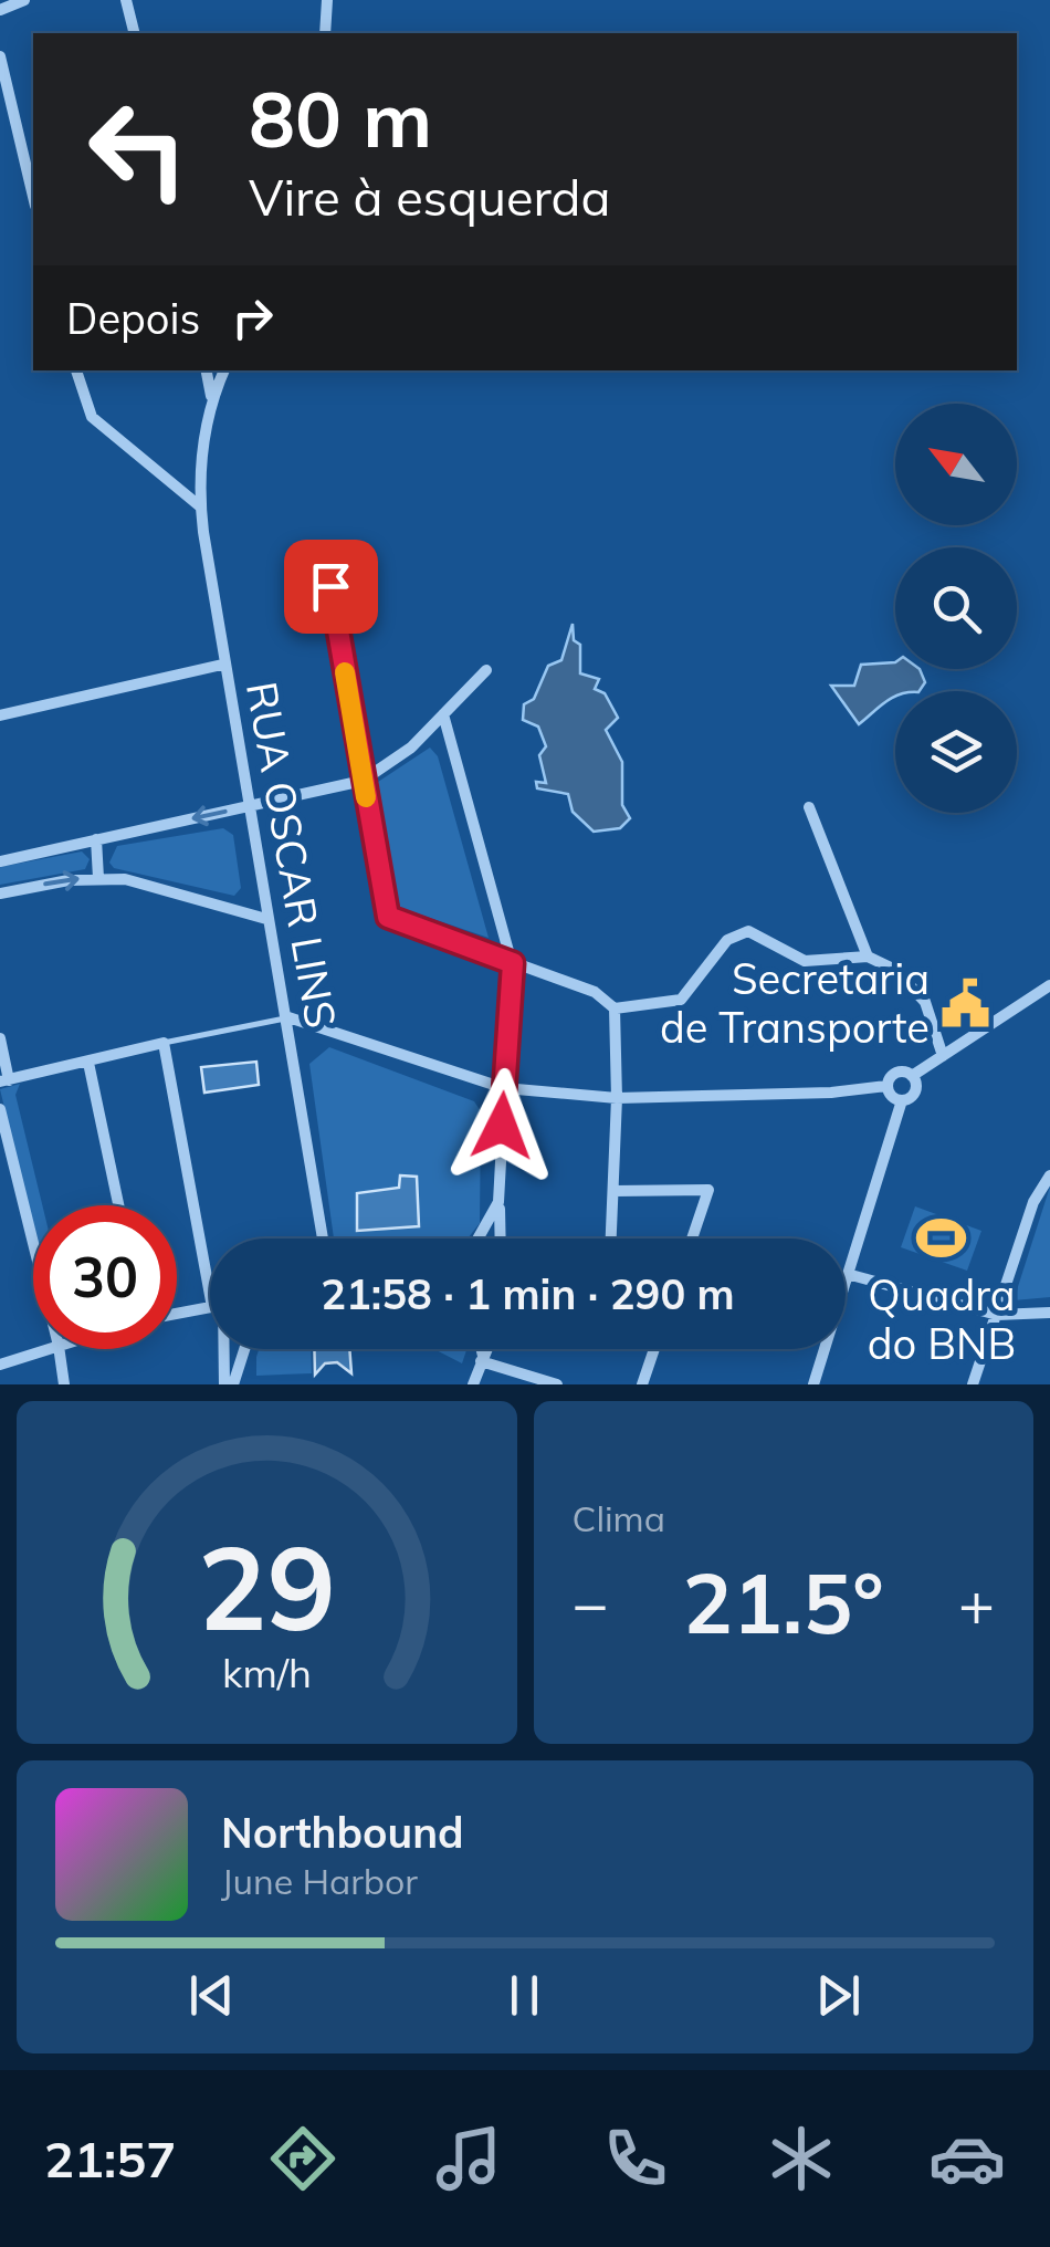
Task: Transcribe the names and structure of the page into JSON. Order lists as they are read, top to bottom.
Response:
{
  "streets": {
    "street": ["RUA OSCAR LINS"]
  },
  "places": {
    "public building": ["Secretaria de Transporte"],
    "sports": ["Quadra do BNB"]
  },
  "north": "top left",
  "page": {
    "turn": ["80 m", "Vire à esquerda"],
    "then": "Depois",
    "limit": "30",
    "trip": "21:58 · 1 min · 290 m",
    "tile": "Clima",
    "heat": ["−", "21.5°", "+"],
    "song": ["Northbound", "June Harbor"],
    "tabs": "21:57",
    "gauge": ["29", "km/h"]
  }
}
